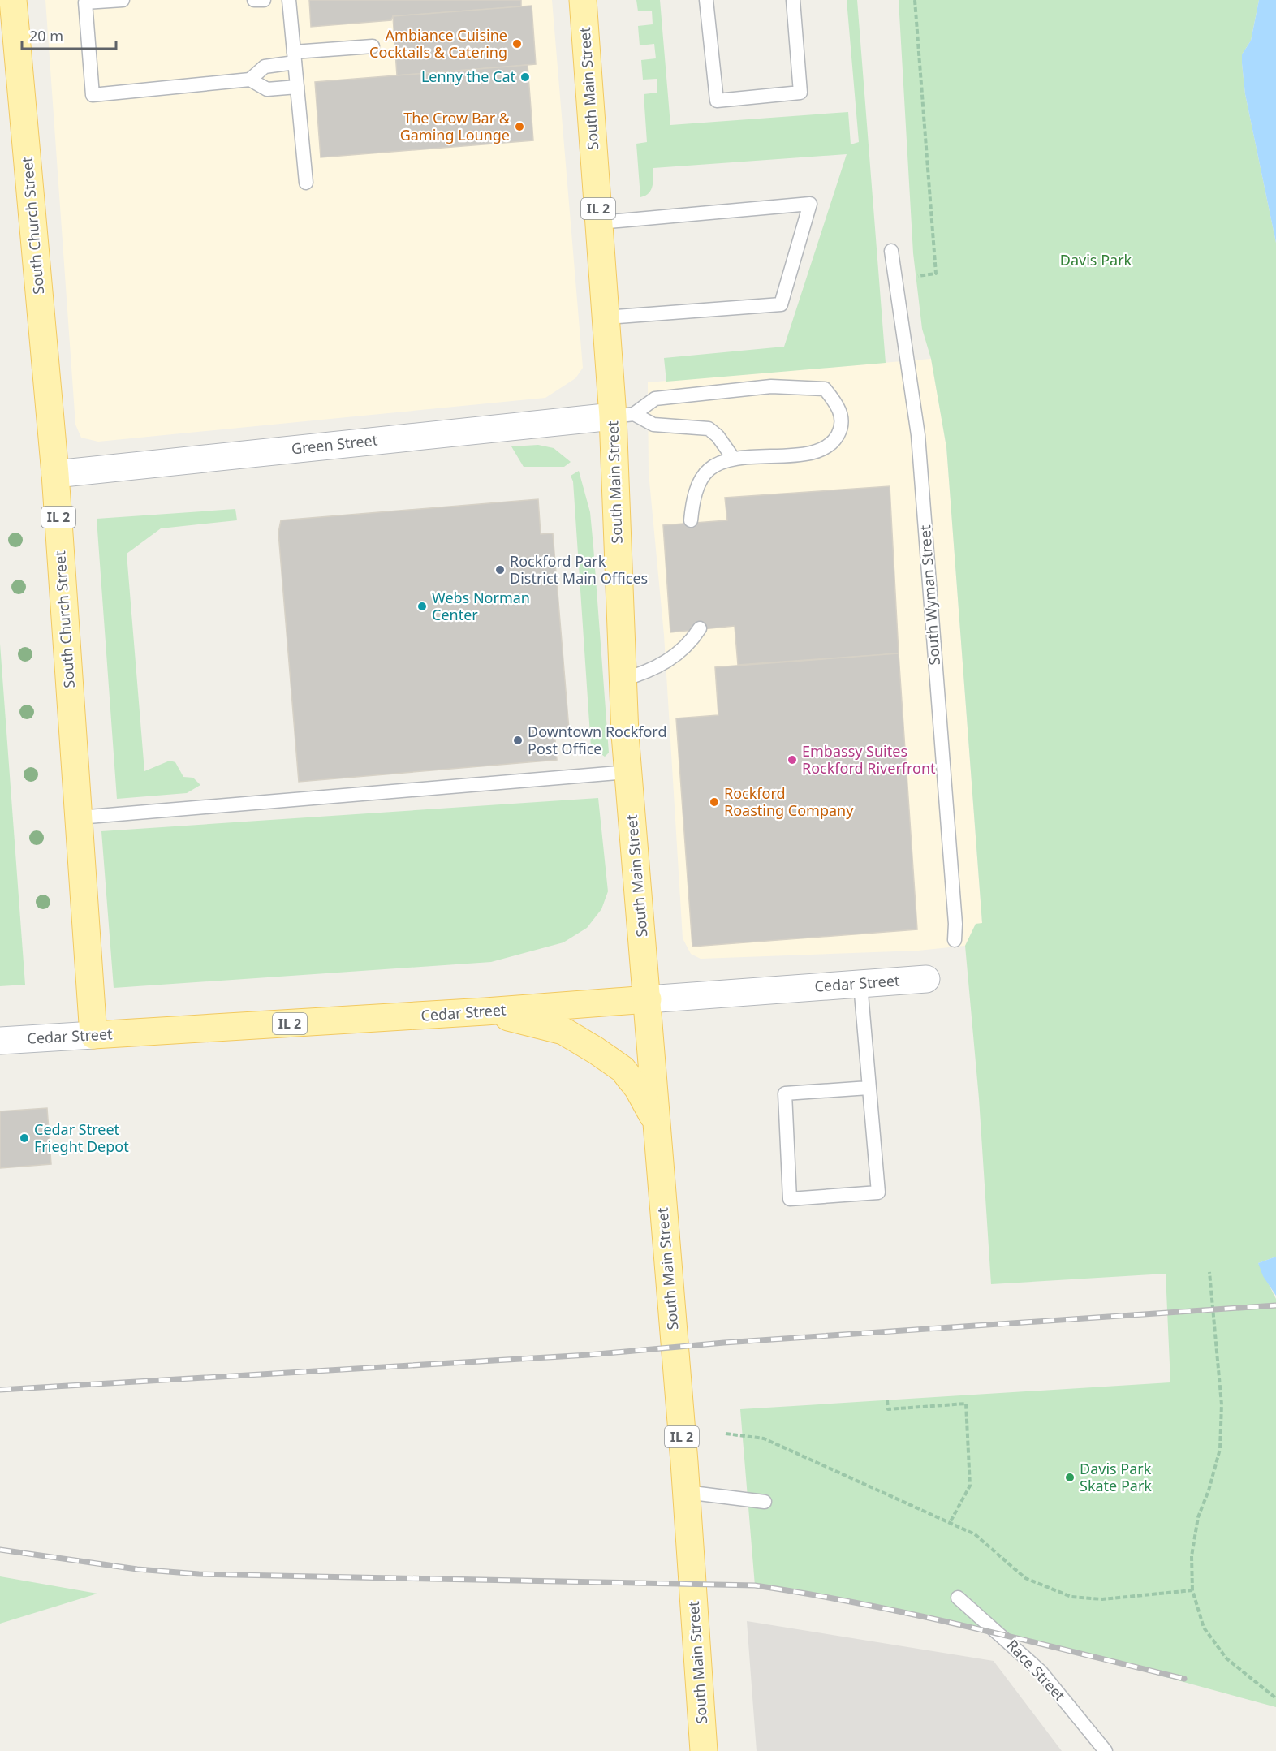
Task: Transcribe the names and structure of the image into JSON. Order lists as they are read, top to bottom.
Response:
{
  "streets": {
    "main road": [
      "South Main Street",
      "IL 2",
      "South Church Street",
      "Cedar Street"
    ],
    "street": ["Green Street"],
    "lane": ["South Wyman Street", "Race Street"]
  },
  "crossings": [
    ["South Main Street", "IL 2"],
    ["South Main Street", "Green Street"],
    ["South Main Street", "Cedar Street"],
    ["IL 2", "Cedar Street"],
    ["South Church Street", "Green Street"],
    ["South Church Street", "Cedar Street"]
  ],
  "parks": ["Davis Park"],
  "places": [
    "Ambiance Cuisine Cocktails & Catering",
    "Lenny the Cat",
    "The Crow Bar & Gaming Lounge",
    "Rockford Park District Main Offices",
    "Webs Norman Center",
    "Downtown Rockford Post Office",
    "Embassy Suites Rockford Riverfront",
    "Rockford Roasting Company",
    "Cedar Street Frieght Depot",
    "Davis Park Skate Park"
  ],
  "scale_bar": "20 m"
}
